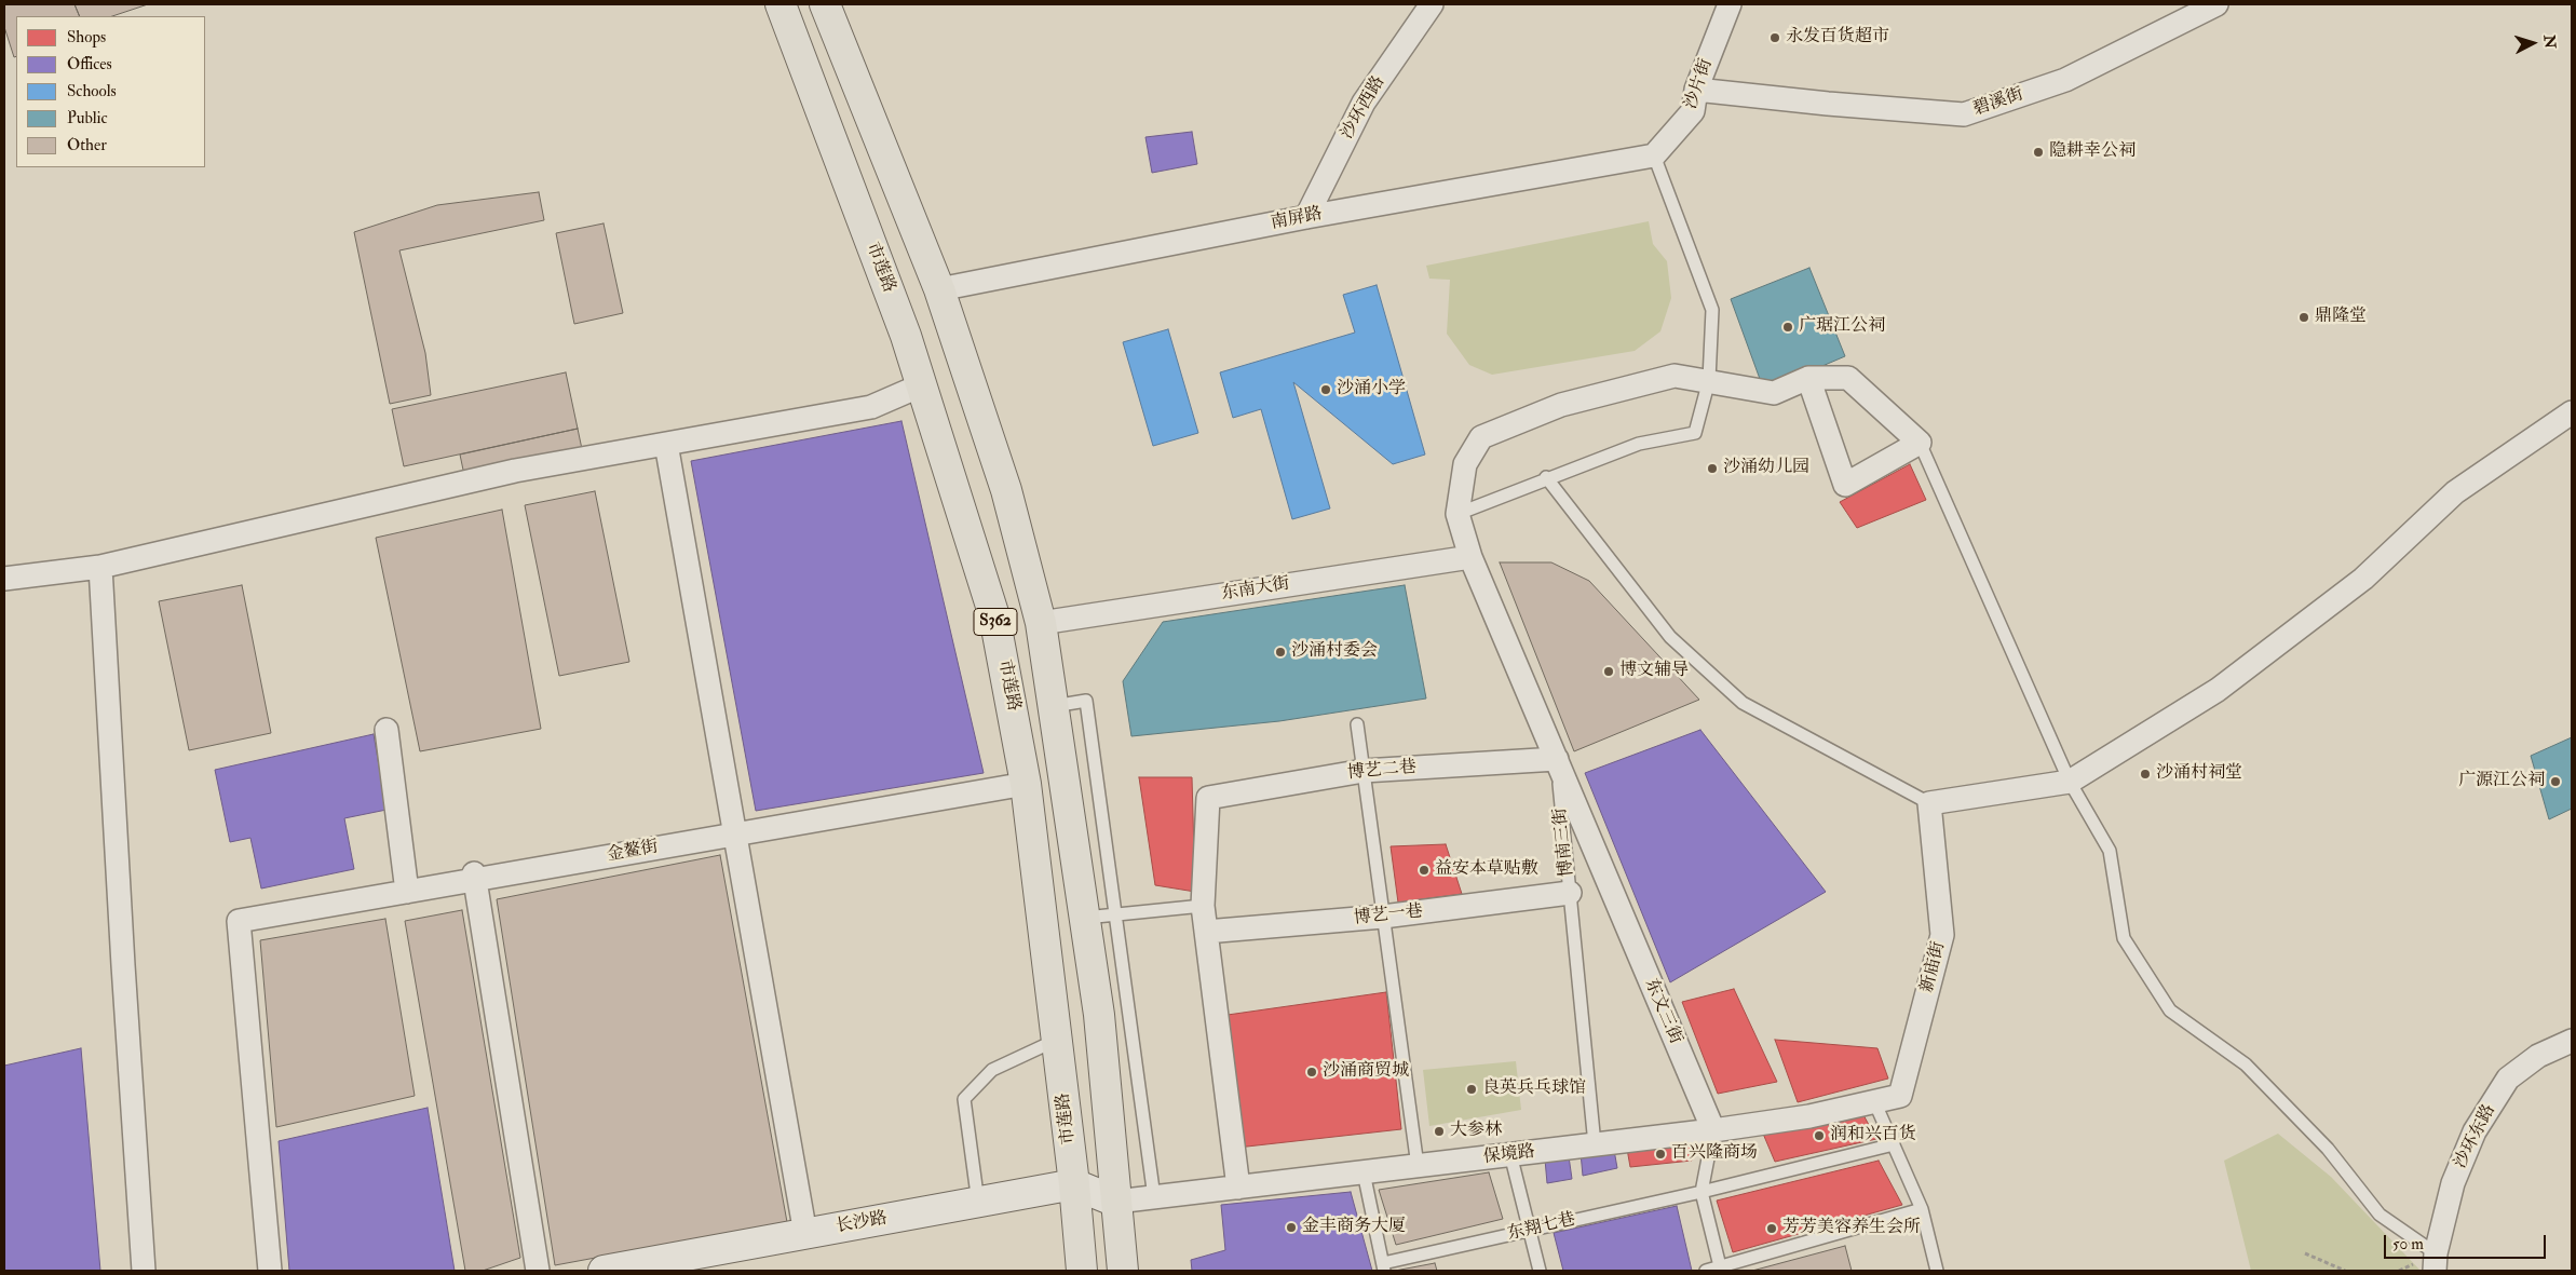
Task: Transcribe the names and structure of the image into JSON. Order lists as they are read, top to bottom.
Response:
{
  "streets": {
    "main road": ["市莲路", "S362"],
    "street": [
      "沙片街",
      "碧溪街",
      "沙环西路",
      "南屏路",
      "东南大街",
      "博南三街",
      "金鳌街",
      "新庙街",
      "东文三街",
      "沙环东路",
      "保境路",
      "长沙路"
    ],
    "lane": ["博艺二巷", "博艺一巷", "东翔七巷"]
  },
  "crossings": [
    ["沙片街", "碧溪街"],
    ["沙片街", "南屏路"],
    ["沙环西路", "南屏路"],
    ["南屏路", "S362"],
    ["市莲路", "金鳌街"],
    ["市莲路", "长沙路"],
    ["东南大街", "S362"],
    ["东南大街", "博南三街"],
    ["S362", "保境路"],
    ["博艺二巷", "博南三街"],
    ["博艺二巷", "东文三街"],
    ["博南三街", "博艺一巷"],
    ["博南三街", "东文三街"],
    ["博南三街", "保境路"],
    ["新庙街", "保境路"],
    ["东文三街", "保境路"]
  ],
  "places": [
    "永发百货超市",
    "隐耕幸公祠",
    "鼎隆堂",
    "广琚江公祠",
    "沙涌小学",
    "沙涌幼儿园",
    "沙涌村委会",
    "博文辅导",
    "沙涌村祠堂",
    "广源江公祠",
    "益安本草贴敷",
    "沙涌商贸城",
    "良英兵乓球馆",
    "大参林",
    "润和兴百货",
    "百兴隆商场",
    "金丰商务大厦",
    "芳芳美容养生会所"
  ],
  "legend": [
    "Shops",
    "Offices",
    "Schools",
    "Public",
    "Other"
  ],
  "scale_bar": "50 m",
  "north": "right"
}
